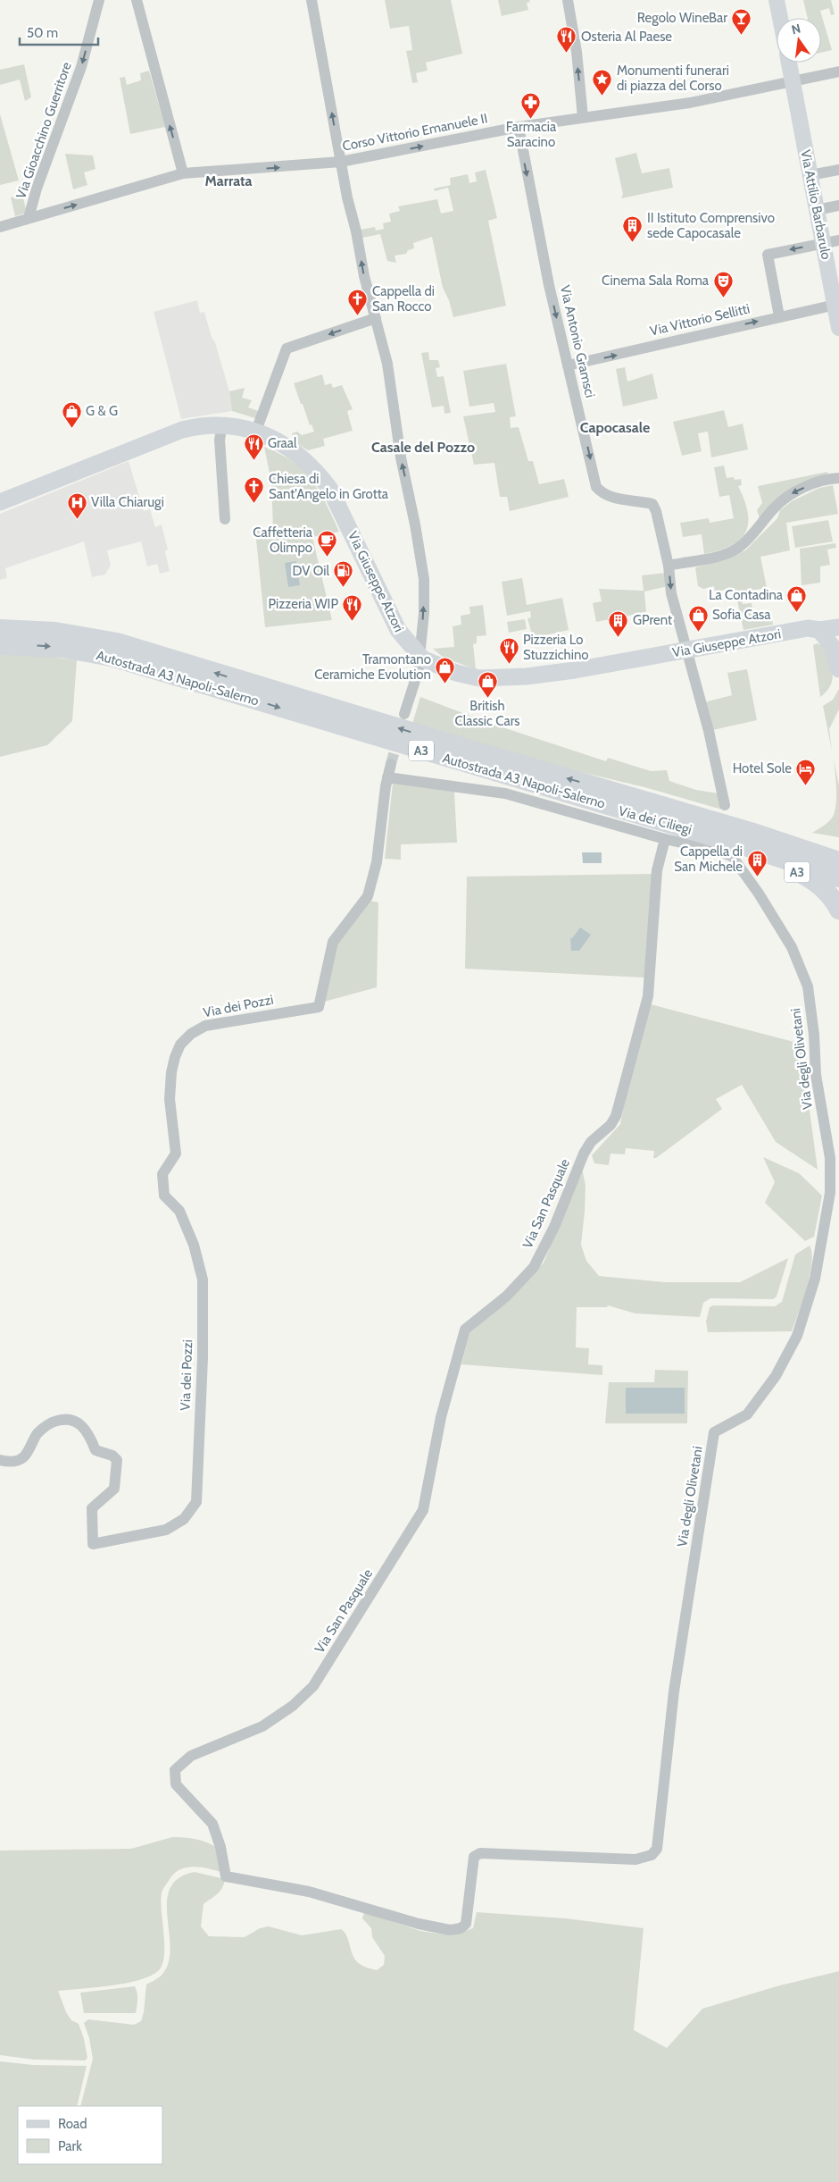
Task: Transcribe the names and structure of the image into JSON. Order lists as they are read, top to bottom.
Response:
{
  "streets": {
    "highway": ["Autostrada A3 Napoli-Salerno", "A3"],
    "main road": ["Via Giuseppe Atzori"],
    "street": [
      "Via Gioacchino Guerritore",
      "Corso Vittorio Emanuele II",
      "Via Attilio Barbarulo",
      "Via Vittorio Sellitti",
      "Via Antonio Gramsci",
      "Via dei Ciliegi",
      "Via dei Pozzi",
      "Via degli Olivetani",
      "Via San Pasquale"
    ]
  },
  "crossings": [
    ["Via Gioacchino Guerritore", "Corso Vittorio Emanuele II"],
    ["Corso Vittorio Emanuele II", "Via Attilio Barbarulo"],
    ["Corso Vittorio Emanuele II", "Via Antonio Gramsci"],
    ["Via Attilio Barbarulo", "Via Vittorio Sellitti"],
    ["Via Vittorio Sellitti", "Via Antonio Gramsci"],
    ["Via Antonio Gramsci", "Via Giuseppe Atzori"],
    ["Autostrada A3 Napoli-Salerno", "A3"],
    ["Autostrada A3 Napoli-Salerno", "Via dei Ciliegi"],
    ["Autostrada A3 Napoli-Salerno", "Via degli Olivetani"],
    ["A3", "Via dei Ciliegi"],
    ["A3", "Via degli Olivetani"],
    ["Via dei Ciliegi", "Via dei Pozzi"],
    ["Via dei Ciliegi", "Via degli Olivetani"],
    ["Via dei Ciliegi", "Via San Pasquale"],
    ["Via degli Olivetani", "Via San Pasquale"]
  ],
  "one_way": [
    "Via Gioacchino Guerritore",
    "Corso Vittorio Emanuele II",
    "Via Vittorio Sellitti",
    "Via Antonio Gramsci"
  ],
  "districts": ["Marrata", "Capocasale", "Casale del Pozzo"],
  "places": {
    "bar": ["Regolo WineBar"],
    "restaurant": [
      "Osteria Al Paese",
      "Graal",
      "Pizzeria WIP",
      "Pizzeria Lo Stuzzichino"
    ],
    "place": ["Monumenti funerari di piazza del Corso"],
    "pharmacy": ["Farmacia Saracino"],
    "building": ["II Istituto Comprensivo sede Capocasale", "GPrent", "Cappella di San Michele"],
    "theatre": ["Cinema Sala Roma"],
    "church": ["Cappella di San Rocco", "Chiesa di Sant'Angelo in Grotta"],
    "shop": [
      "G & G",
      "La Contadina",
      "Sofia Casa",
      "Tramontano Ceramiche Evolution",
      "British Classic Cars"
    ],
    "hospital": ["Villa Chiarugi"],
    "cafe": ["Caffetteria Olimpo"],
    "fuel station": ["DV Oil"],
    "hotel": ["Hotel Sole"]
  },
  "legend": ["Road", "Park"],
  "scale_bar": "50 m",
  "north": "top"
}
